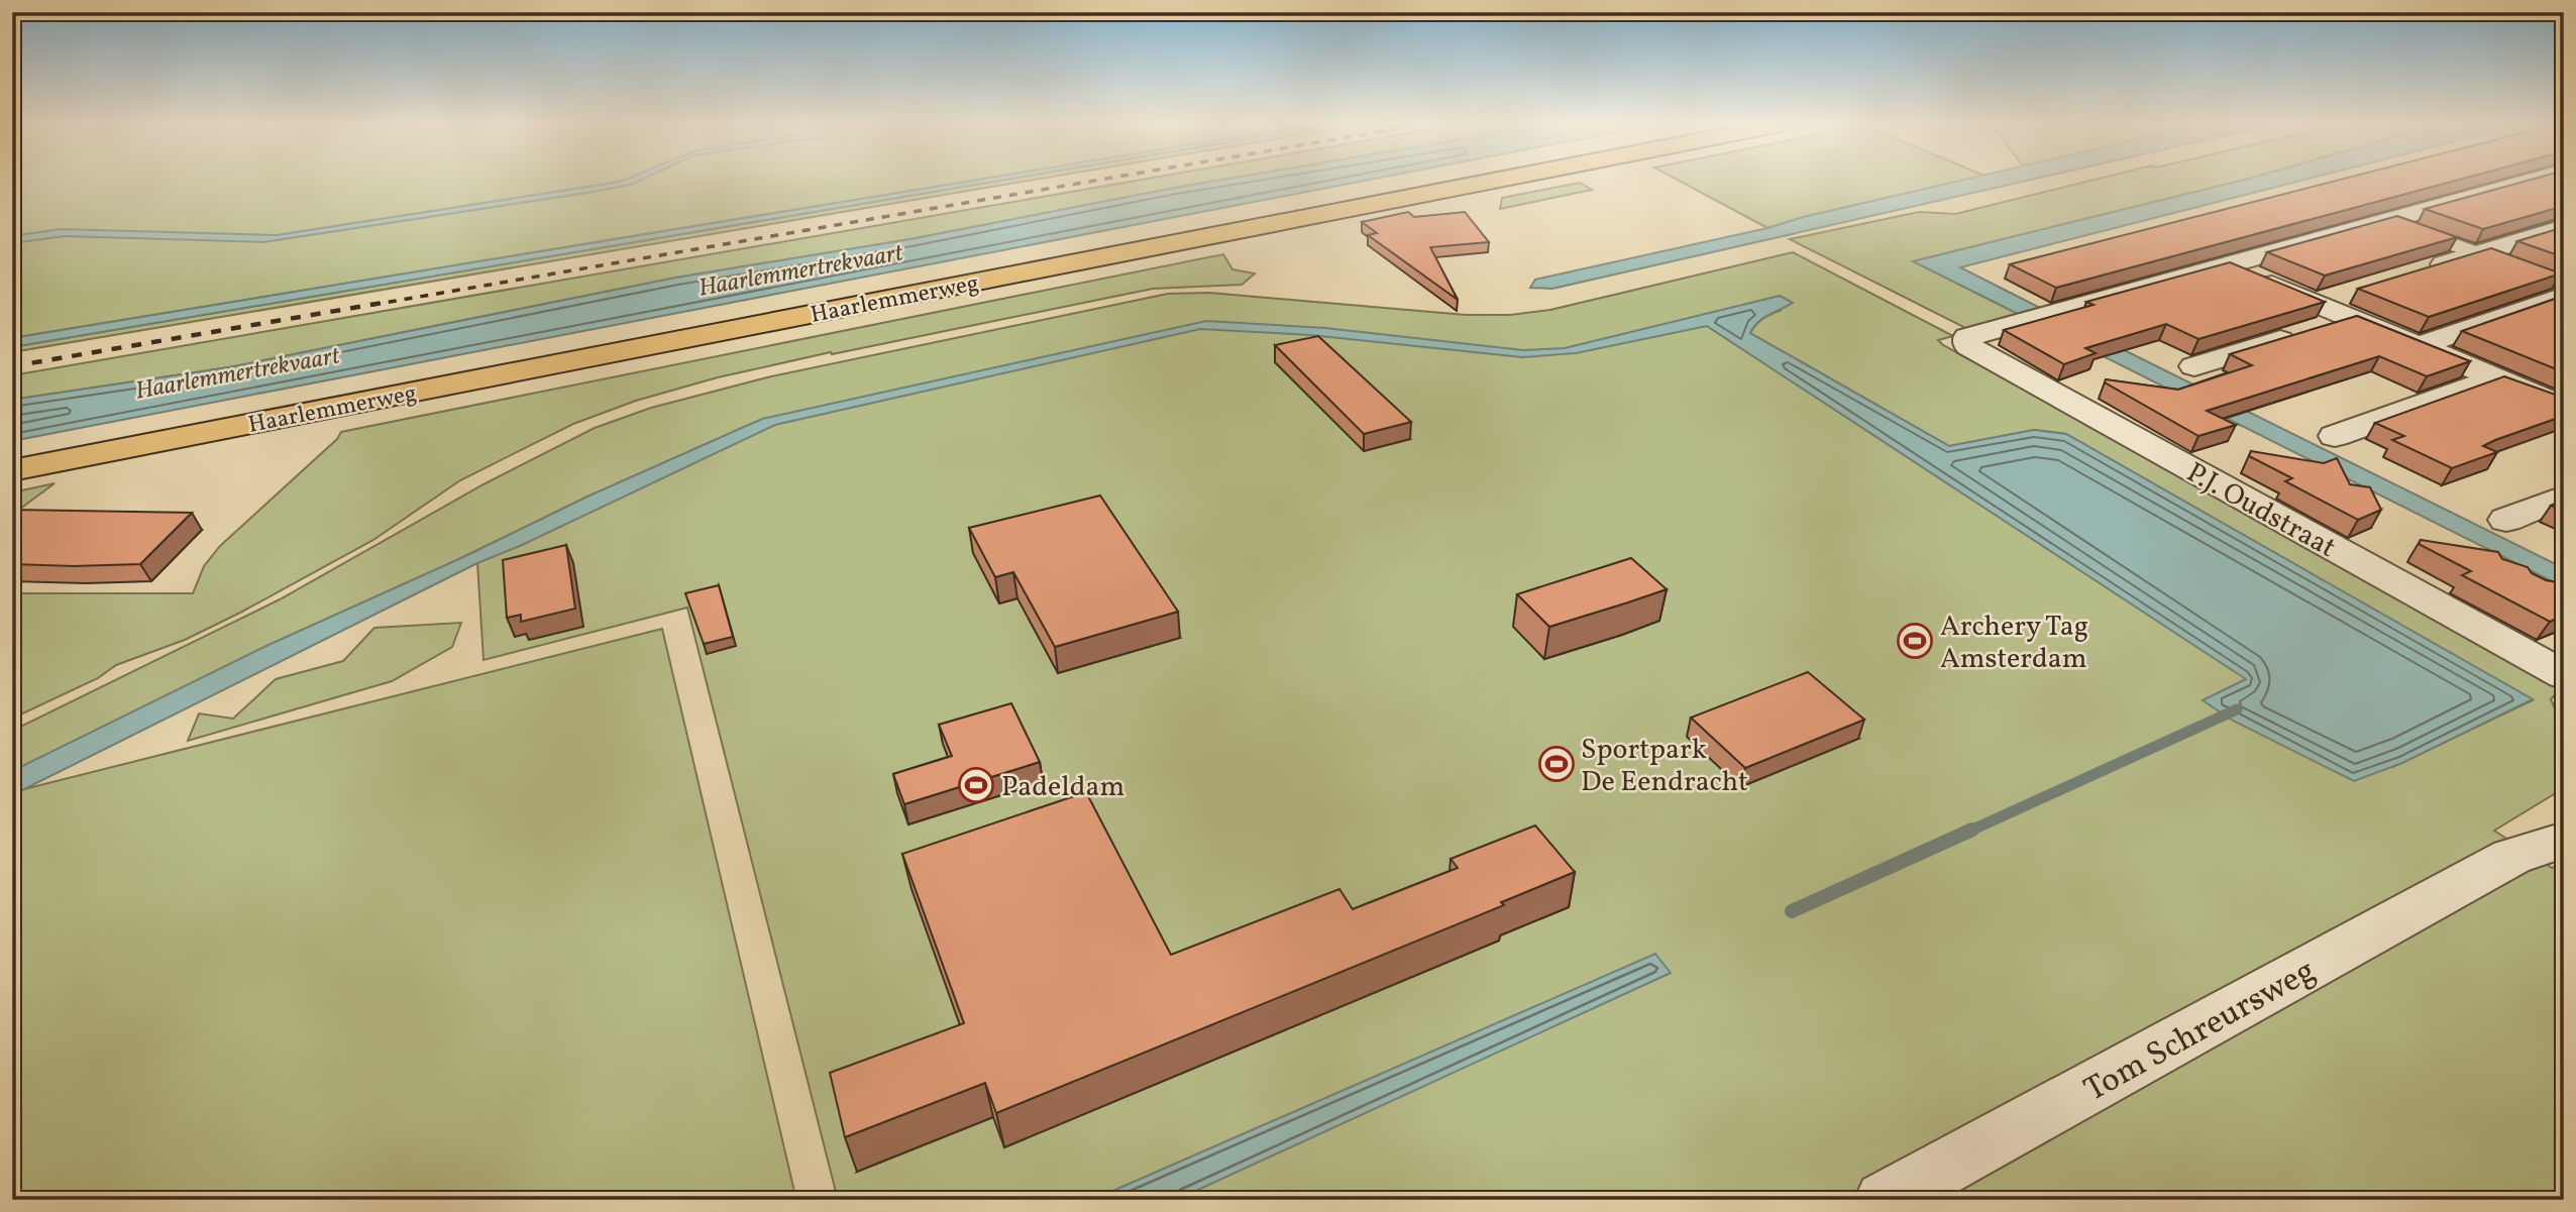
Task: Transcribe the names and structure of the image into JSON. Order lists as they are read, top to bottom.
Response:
{
  "streets": {
    "main road": ["Haarlemmerweg"],
    "street": ["P.J. Oudstraat", "Tom Schreursweg"]
  },
  "water": ["Haarlemmertrekvaart"],
  "places": {
    "sports": ["Archery Tag Amsterdam", "Sportpark De Eendracht", "Padeldam"]
  }
}
